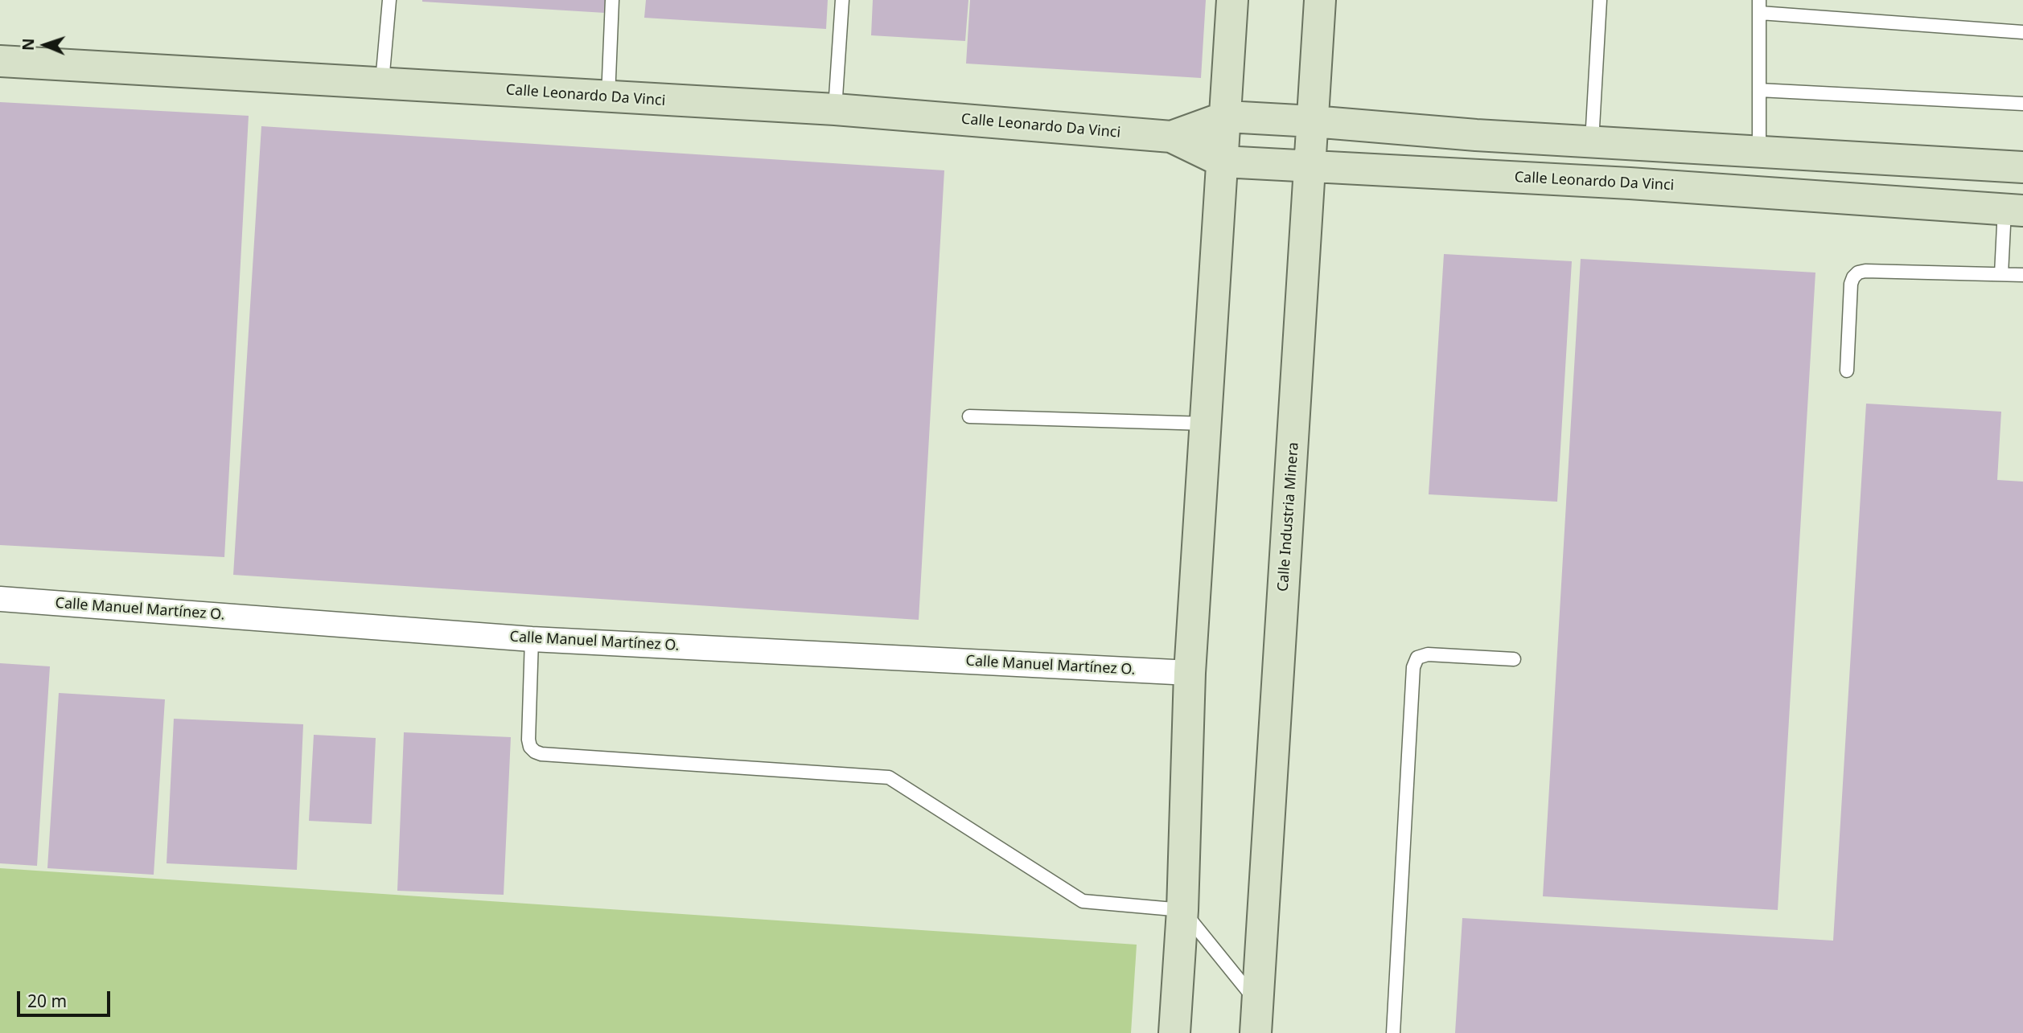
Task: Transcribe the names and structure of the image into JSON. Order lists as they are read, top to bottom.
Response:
{
  "streets": {
    "main road": ["Calle Leonardo Da Vinci", "Calle Industria Minera"],
    "street": ["Calle Manuel Martínez O."]
  },
  "crossings": [
    ["Calle Leonardo Da Vinci", "Calle Industria Minera"]
  ],
  "scale_bar": "20 m",
  "north": "left"
}
